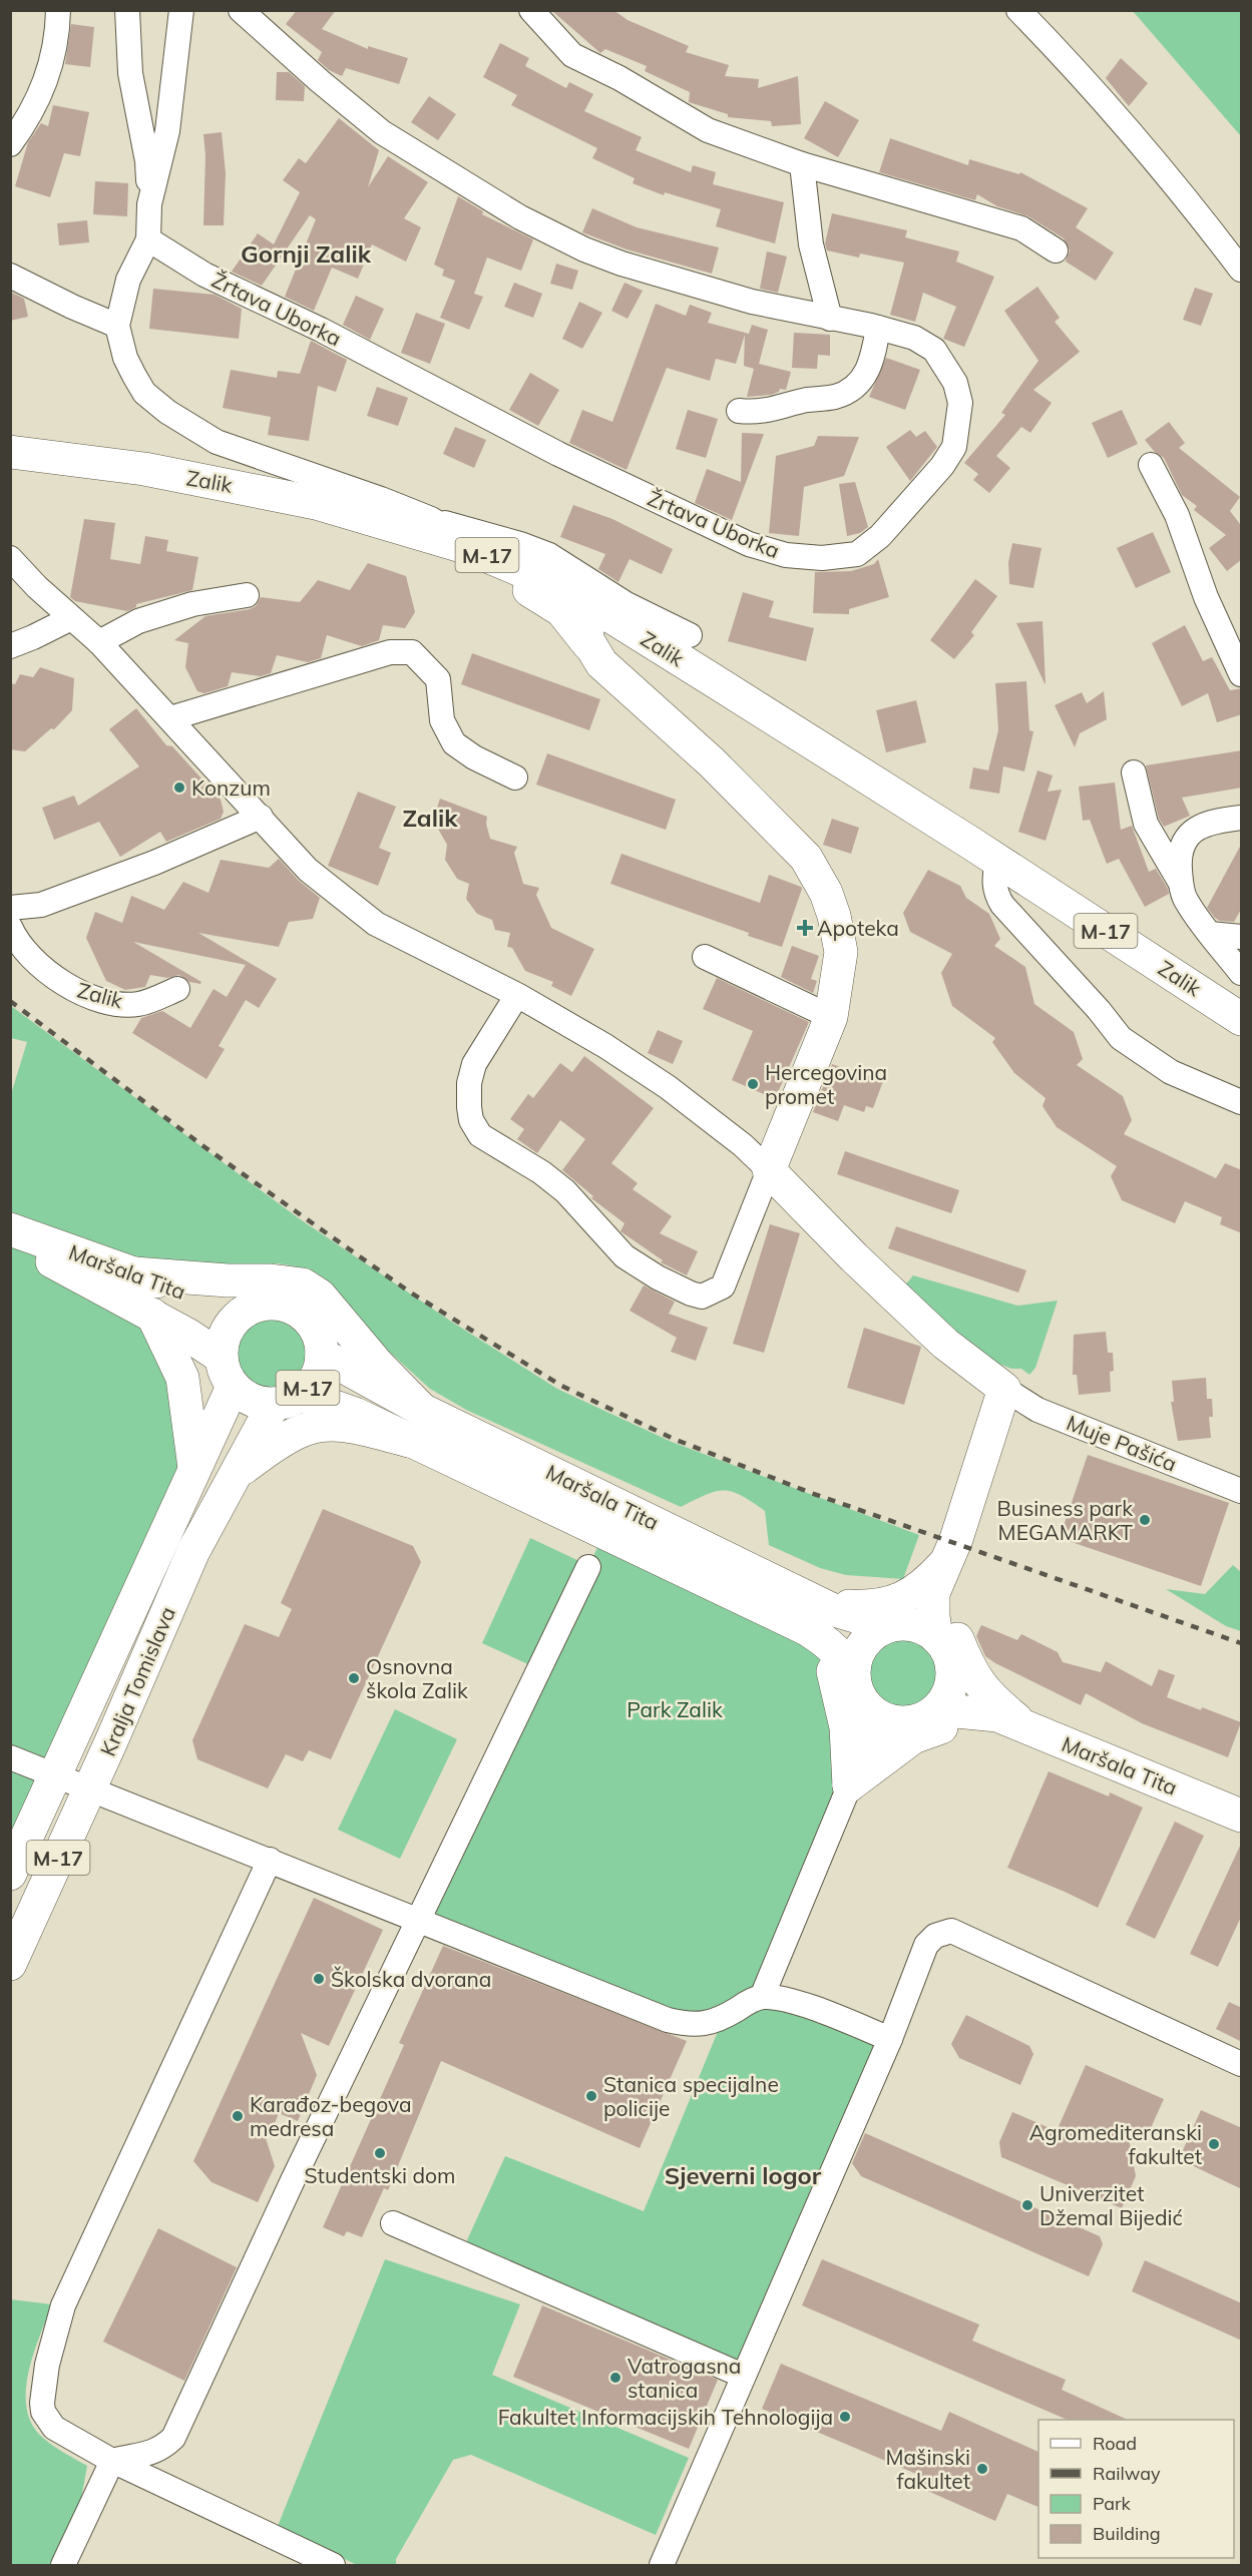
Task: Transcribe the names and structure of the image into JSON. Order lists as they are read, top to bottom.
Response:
{
  "streets": {
    "main road": [
      "Zalik",
      "M-17",
      "Maršala Tita",
      "Kralja Tomislava"
    ],
    "street": ["Žrtava Uborka", "Muje Pašića"]
  },
  "crossings": [
    ["M-17", "Maršala Tita"],
    ["M-17", "Kralja Tomislava"],
    ["Maršala Tita", "Kralja Tomislava"]
  ],
  "districts": ["Gornji Zalik", "Zalik", "Sjeverni logor"],
  "parks": ["Park Zalik"],
  "places": {
    "other": [
      "Konzum",
      "Hercegovina promet",
      "Business park MEGAMARKT",
      "Osnovna škola Zalik",
      "Školska dvorana",
      "Stanica specijalne policije",
      "Karađoz-begova medresa",
      "Agromediteranski fakultet",
      "Studentski dom",
      "Univerzitet Džemal Bijedić",
      "Vatrogasna stanica",
      "Fakultet Informacijskih Tehnologija",
      "Mašinski fakultet"
    ],
    "health": ["Apoteka"]
  },
  "legend": [
    "Road",
    "Railway",
    "Park",
    "Building"
  ]
}
